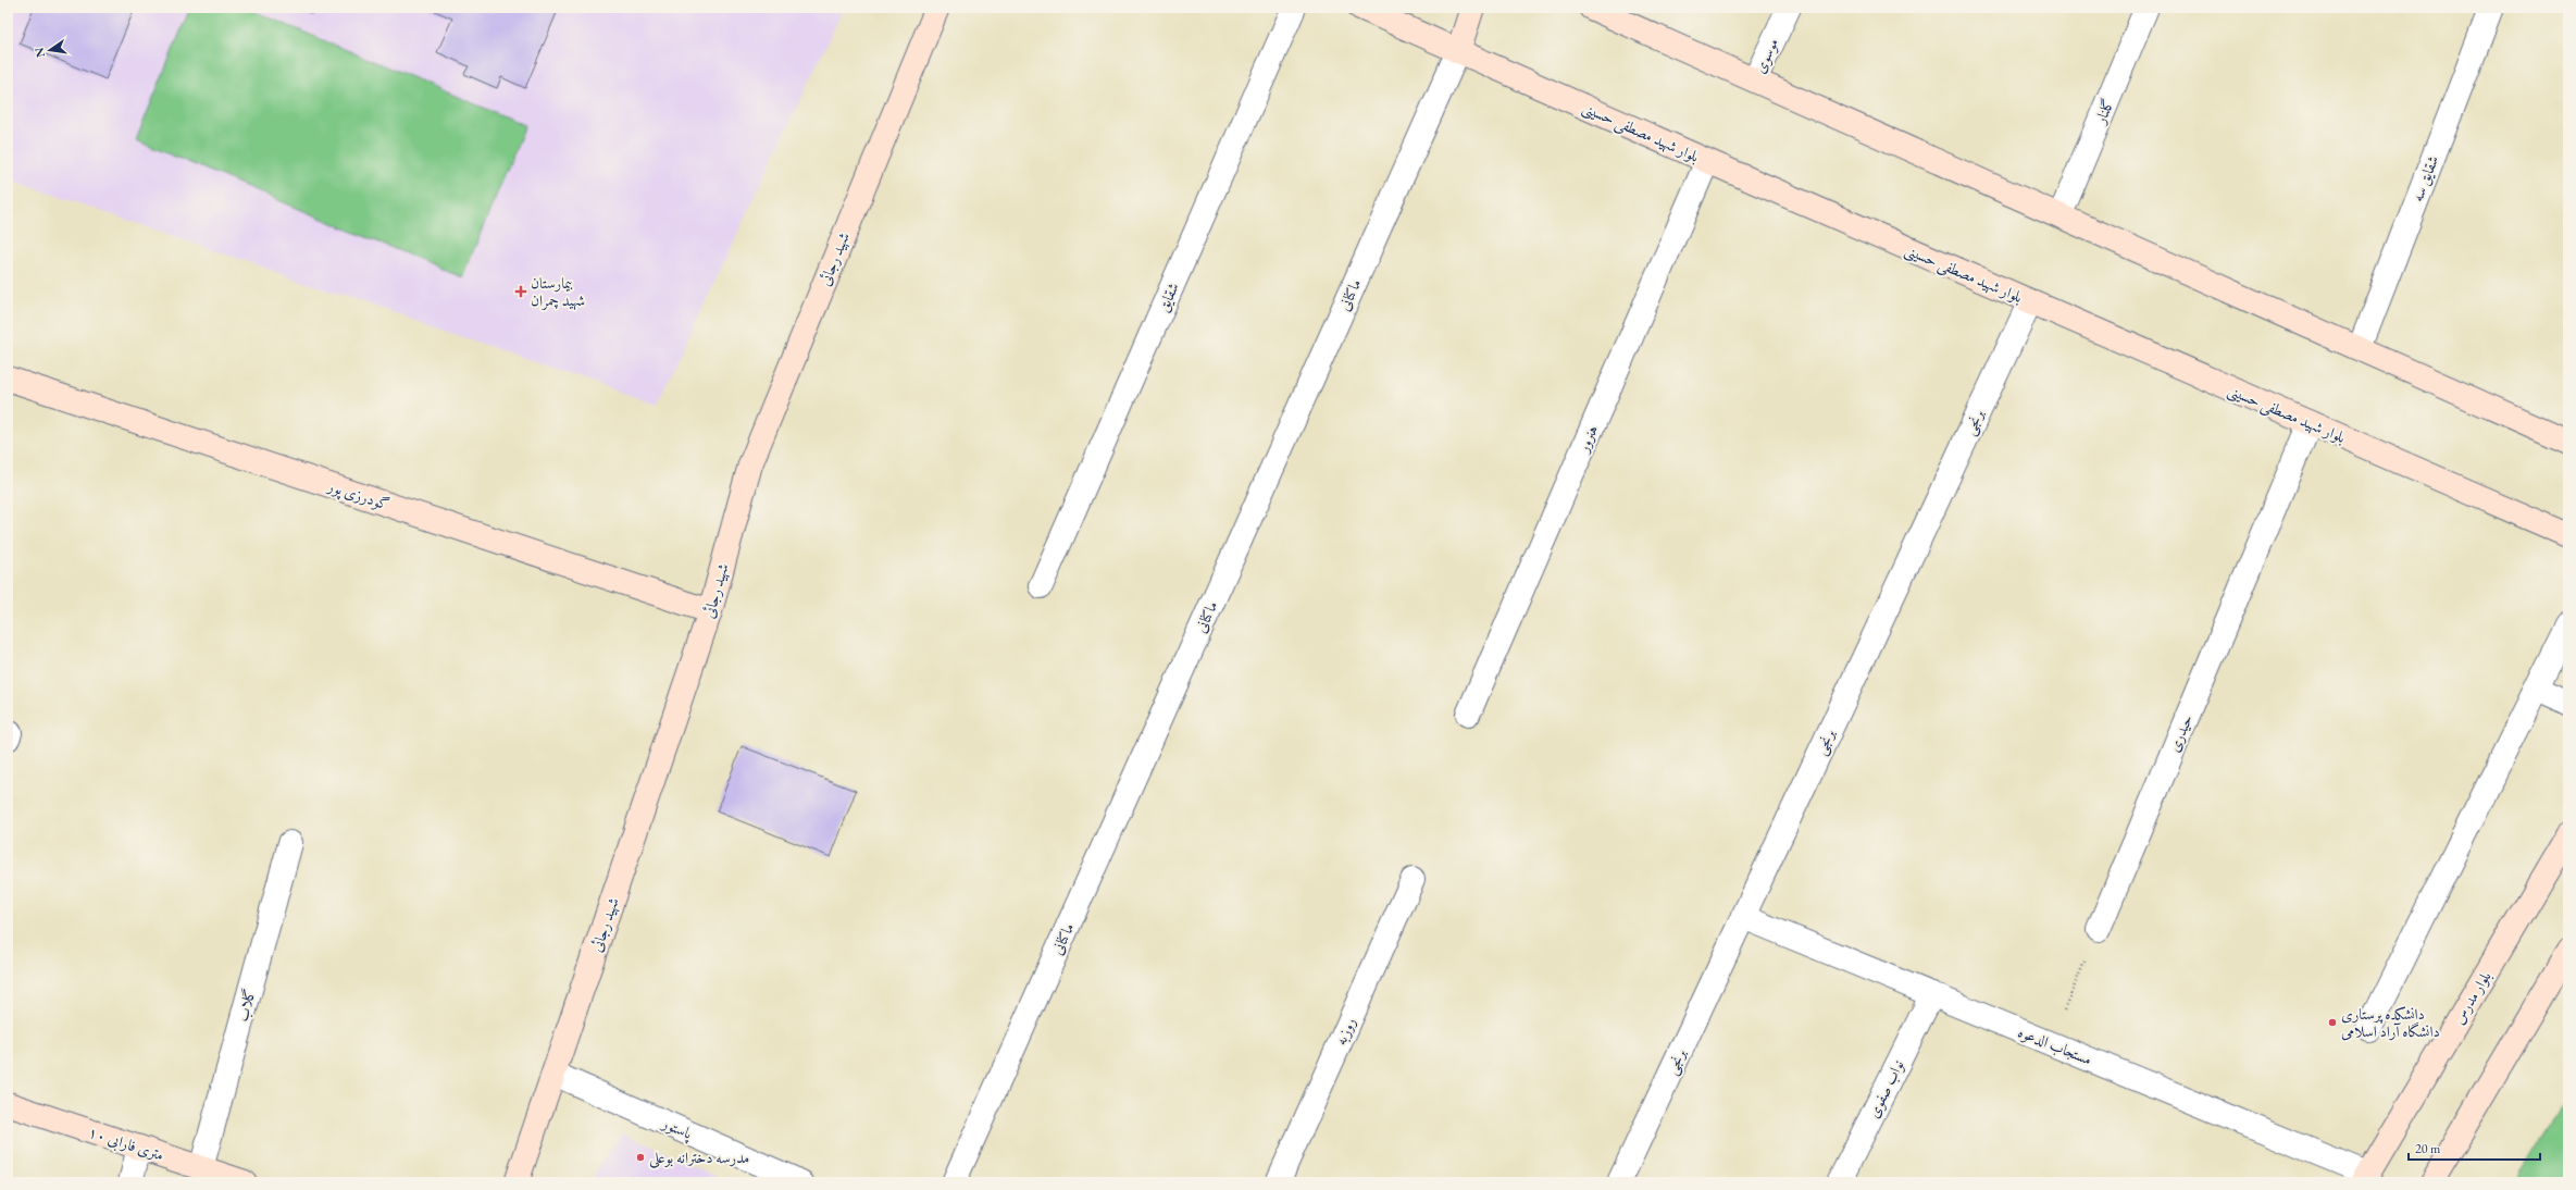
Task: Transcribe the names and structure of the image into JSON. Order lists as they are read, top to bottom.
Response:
{
  "streets": {
    "main road": [
      "بلوار شهید مصطفی حسینی",
      "شهید رجائی",
      "گودرزی پور",
      "بلوار مدرس",
      "۱۰ متری فارابی"
    ],
    "street": [
      "موسوی",
      "گلنار",
      "شقایق سه",
      "ماکنانی",
      "شقایق",
      "برنجی",
      "هنرور",
      "حیدری",
      "گلاب",
      "روزبه",
      "مستجاب الدعوه",
      "نواب صفوی",
      "پاستور"
    ]
  },
  "crossings": [
    ["بلوار شهید مصطفی حسینی", "ماکنانی"],
    ["بلوار شهید مصطفی حسینی", "برنجی"],
    ["بلوار شهید مصطفی حسینی", "هنرور"],
    ["بلوار شهید مصطفی حسینی", "حیدری"],
    ["شهید رجائی", "گودرزی پور"],
    ["شهید رجائی", "پاستور"],
    ["برنجی", "مستجاب الدعوه"],
    ["بلوار مدرس", "مستجاب الدعوه"],
    ["گلاب", "۱۰ متری فارابی"],
    ["مستجاب الدعوه", "نواب صفوی"]
  ],
  "places": {
    "health": ["بیمارستان شهید چمران"],
    "other": ["دانشکده پرستاری دانشگاه آراد اسلامی", "مدرسه دخترانه بوعلی"]
  },
  "scale_bar": "20 m",
  "north": "left"
}
